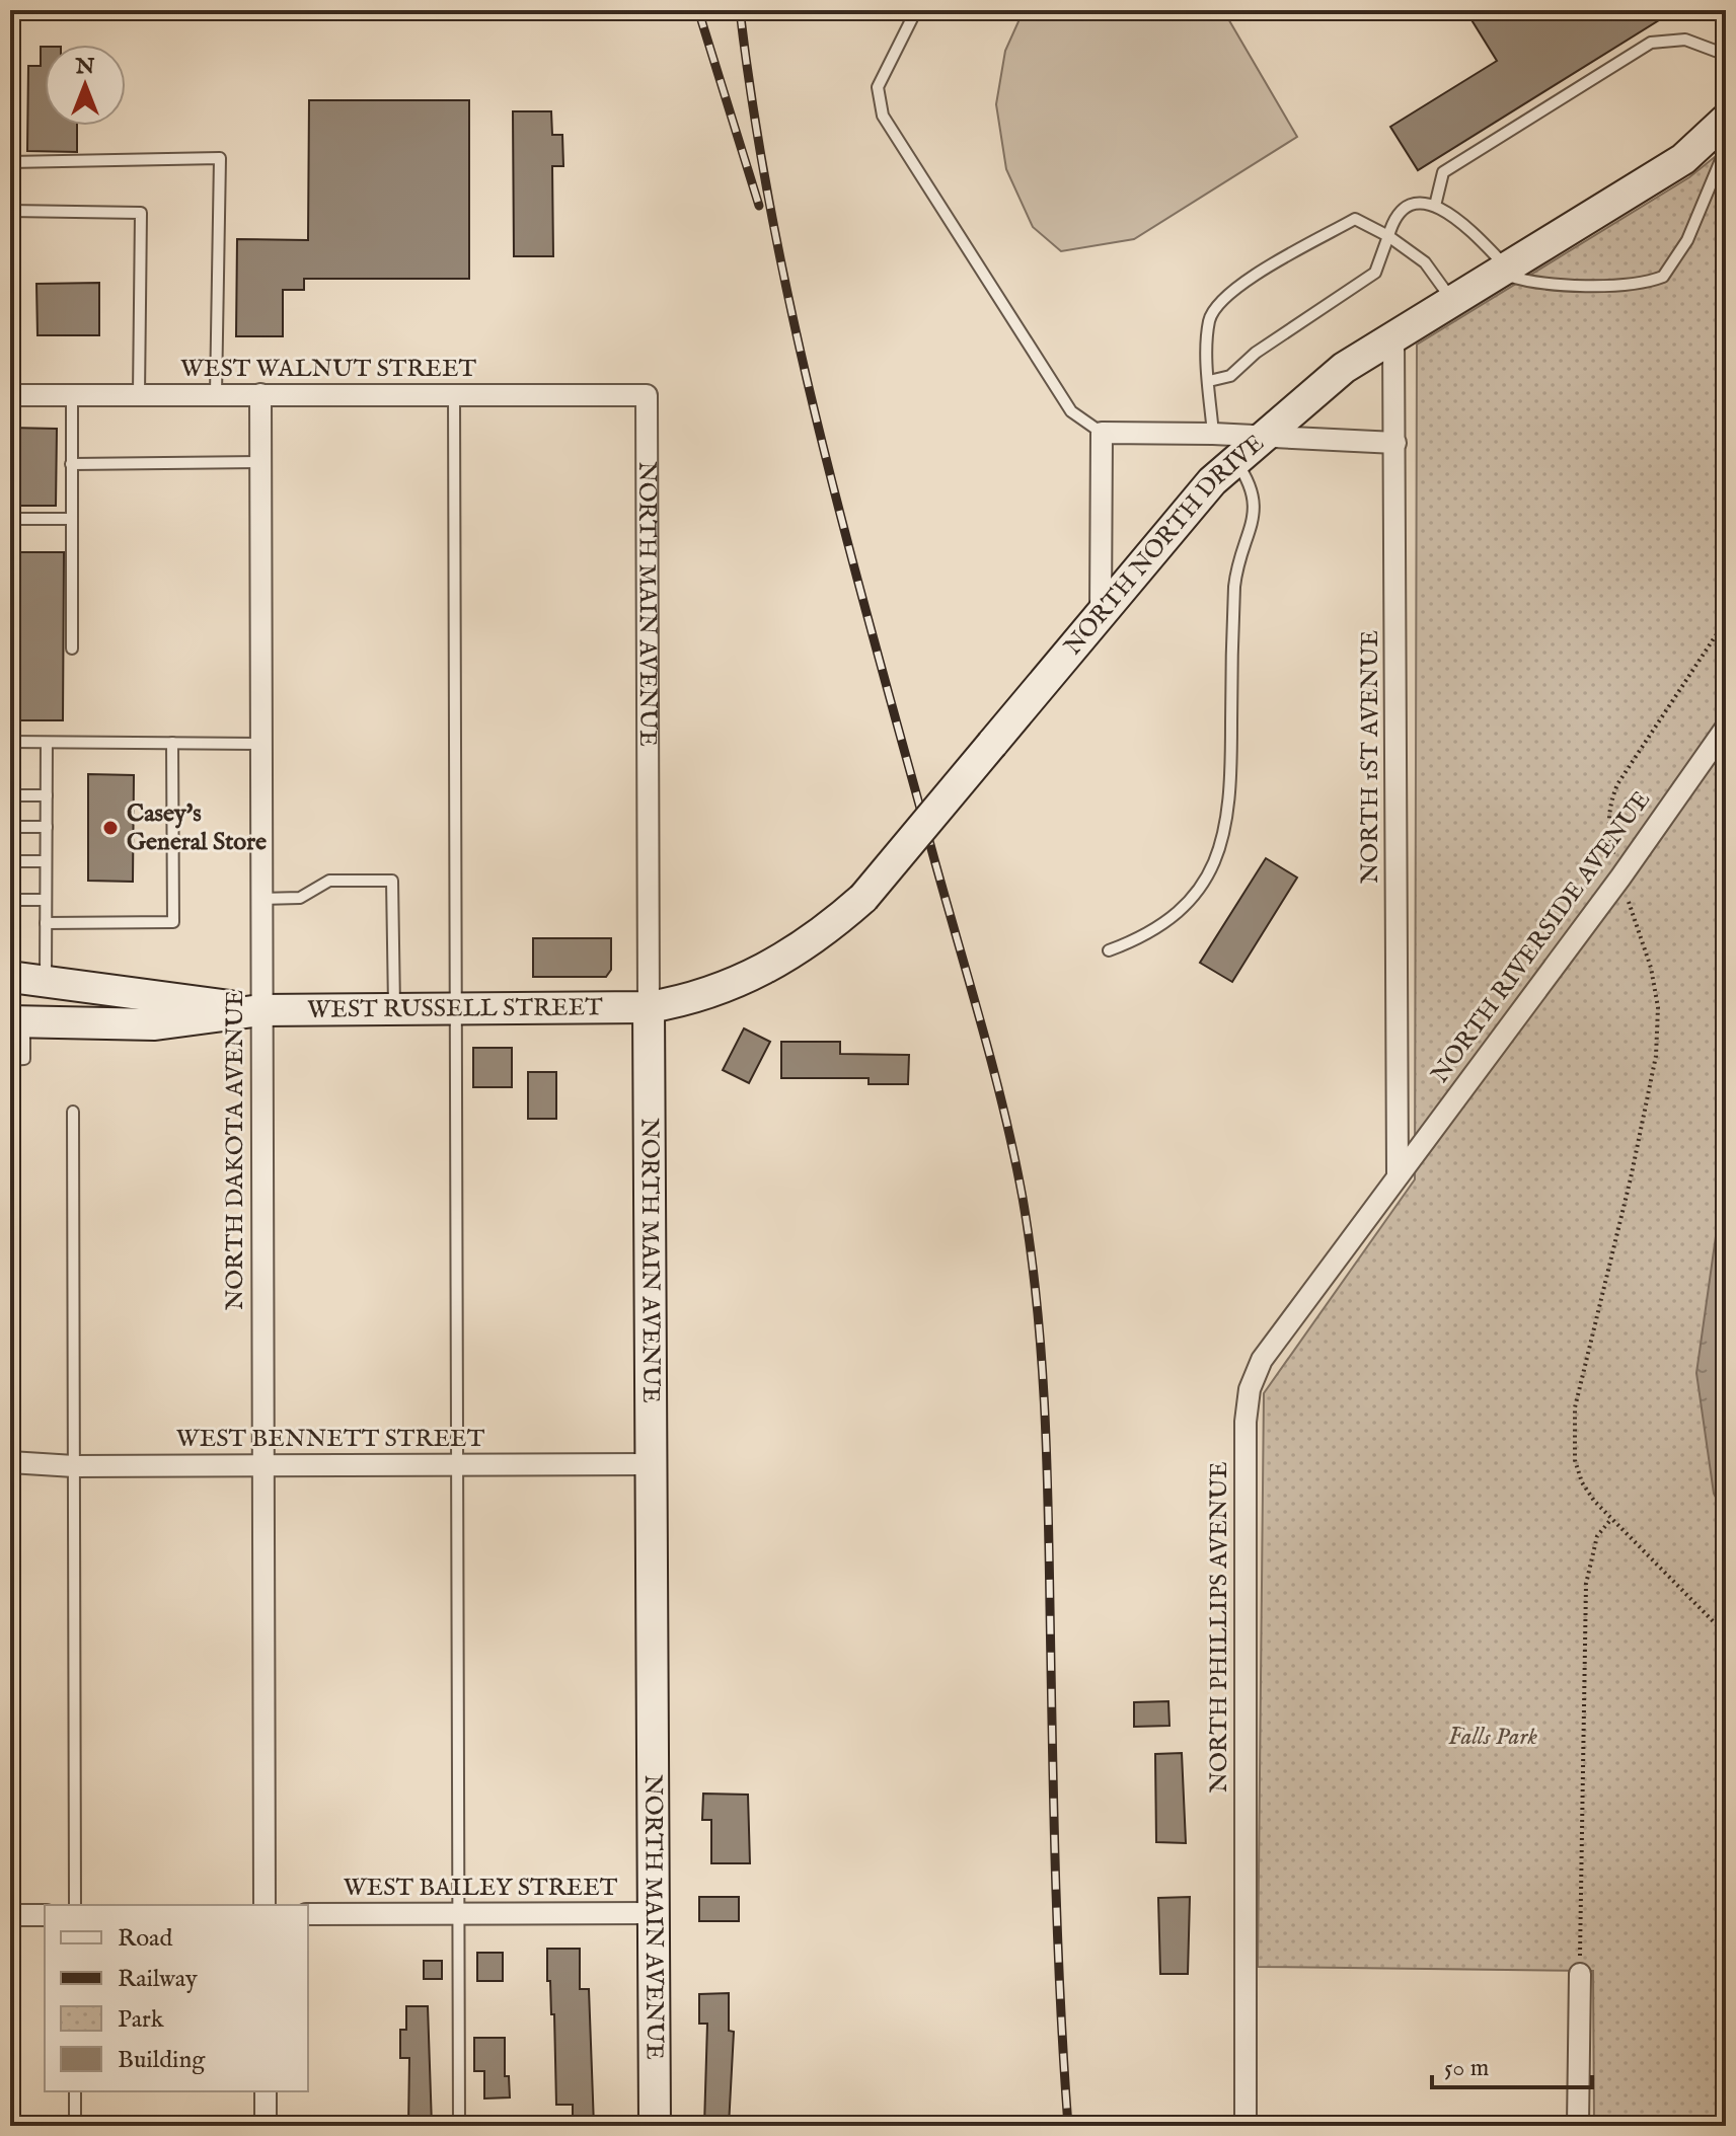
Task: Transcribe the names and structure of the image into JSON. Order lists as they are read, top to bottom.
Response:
{
  "streets": {
    "main road": ["NORTH NORTH DRIVE", "NORTH MAIN AVENUE", "WEST RUSSELL STREET"],
    "street": [
      "WEST WALNUT STREET",
      "NORTH 1ST AVENUE",
      "NORTH RIVERSIDE AVENUE",
      "NORTH DAKOTA AVENUE",
      "WEST BENNETT STREET",
      "NORTH PHILLIPS AVENUE",
      "WEST BAILEY STREET"
    ]
  },
  "crossings": [
    ["WEST WALNUT STREET", "NORTH MAIN AVENUE"],
    ["WEST WALNUT STREET", "NORTH DAKOTA AVENUE"],
    ["NORTH NORTH DRIVE", "NORTH MAIN AVENUE"],
    ["NORTH NORTH DRIVE", "NORTH 1ST AVENUE"],
    ["NORTH NORTH DRIVE", "WEST RUSSELL STREET"],
    ["NORTH MAIN AVENUE", "WEST RUSSELL STREET"],
    ["NORTH MAIN AVENUE", "WEST BENNETT STREET"],
    ["NORTH MAIN AVENUE", "WEST BAILEY STREET"],
    ["NORTH 1ST AVENUE", "NORTH RIVERSIDE AVENUE"],
    ["NORTH 1ST AVENUE", "NORTH PHILLIPS AVENUE"],
    ["NORTH RIVERSIDE AVENUE", "NORTH PHILLIPS AVENUE"],
    ["WEST RUSSELL STREET", "NORTH DAKOTA AVENUE"],
    ["NORTH DAKOTA AVENUE", "WEST BENNETT STREET"]
  ],
  "parks": ["Falls Park"],
  "places": ["Casey's General Store"],
  "legend": [
    "Road",
    "Railway",
    "Park",
    "Building"
  ],
  "scale_bar": "50 m",
  "north": "top"
}
